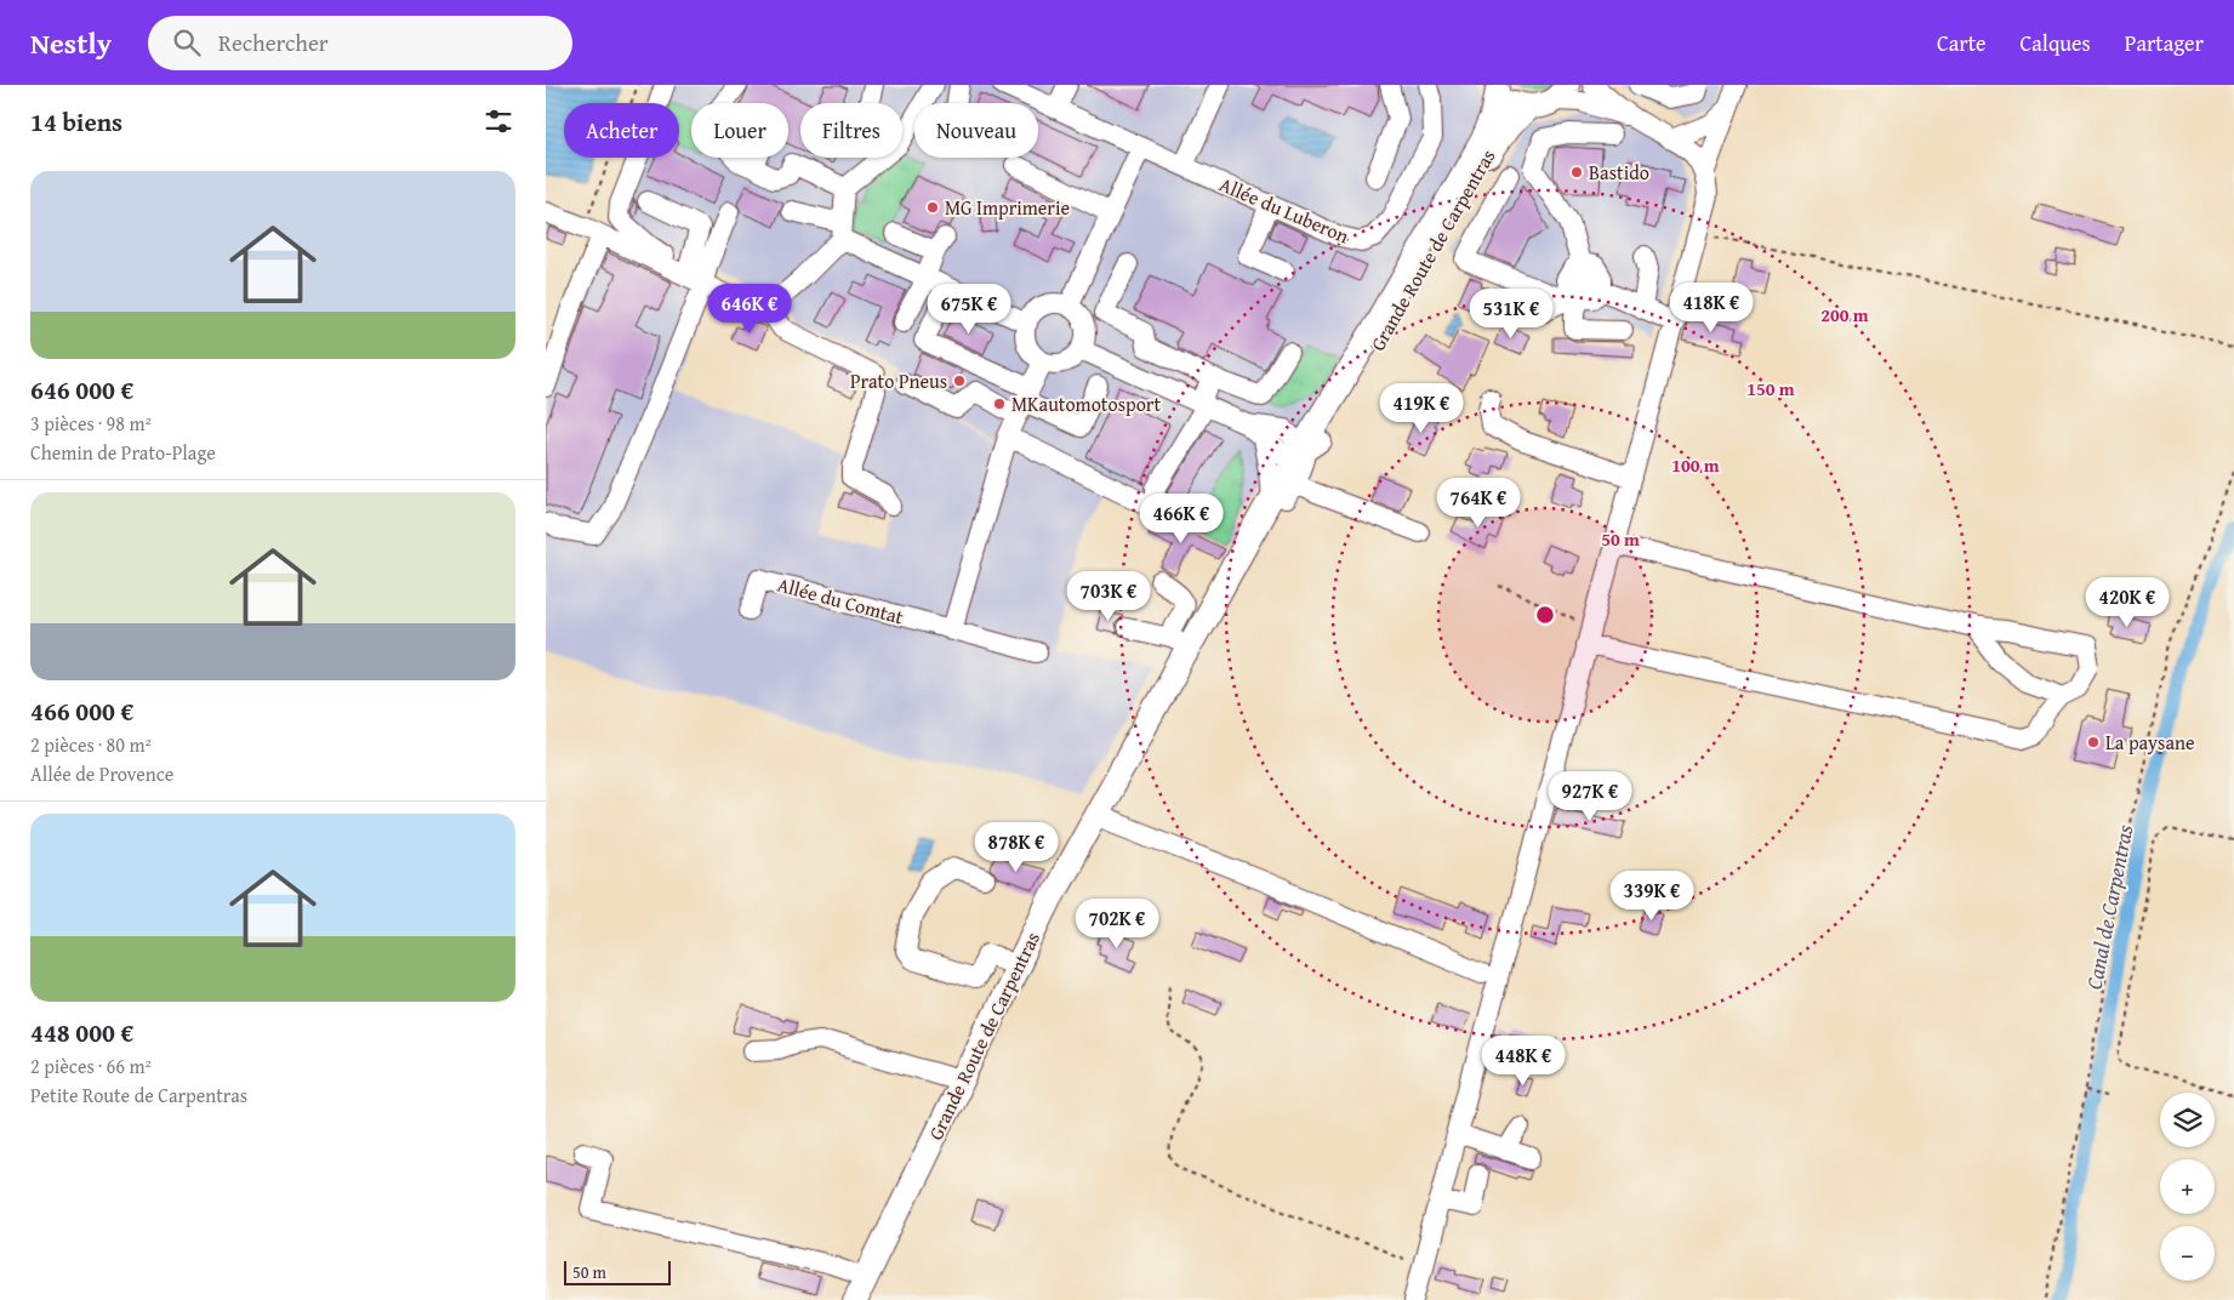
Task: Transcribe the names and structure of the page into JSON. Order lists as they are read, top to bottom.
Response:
{
  "streets": {
    "main road": ["Grande Route de Carpentras"],
    "street": ["Allée du Luberon", "Allée du Comtat"]
  },
  "water": ["Canal de Carpentras"],
  "places": [
    "Bastido",
    "MG Imprimerie",
    "Prato Pneus",
    "MKautomotosport",
    "La paysane"
  ],
  "scale_bar": "50 m",
  "page": {
    "header": "Nestly",
    "search": "Rechercher",
    "nav": ["Carte", "Calques", "Partager"],
    "heading": "14 biens",
    "chip": [
      "Acheter",
      "Louer",
      "Filtres",
      "Nouveau"
    ],
    "list": [
      {
        "name": "646 000 €",
        "note": "3 pièces · 98 m² · Chemin de Prato-Plage"
      },
      {
        "name": "466 000 €",
        "note": "2 pièces · 80 m² · Allée de Provence"
      },
      {
        "name": "448 000 €",
        "note": "2 pièces · 66 m² · Petite Route de Carpentras"
      }
    ],
    "price": [
      "418K €",
      "646K €",
      "675K €",
      "531K €",
      "419K €",
      "764K €",
      "466K €",
      "703K €",
      "420K €",
      "927K €",
      "878K €",
      "339K €",
      "702K €",
      "448K €"
    ],
    "map_buttons": ["+", "−"],
    "scale": "50 m"
  },
  "rings": [
    "200 m",
    "150 m",
    "100 m",
    "50 m"
  ]
}
